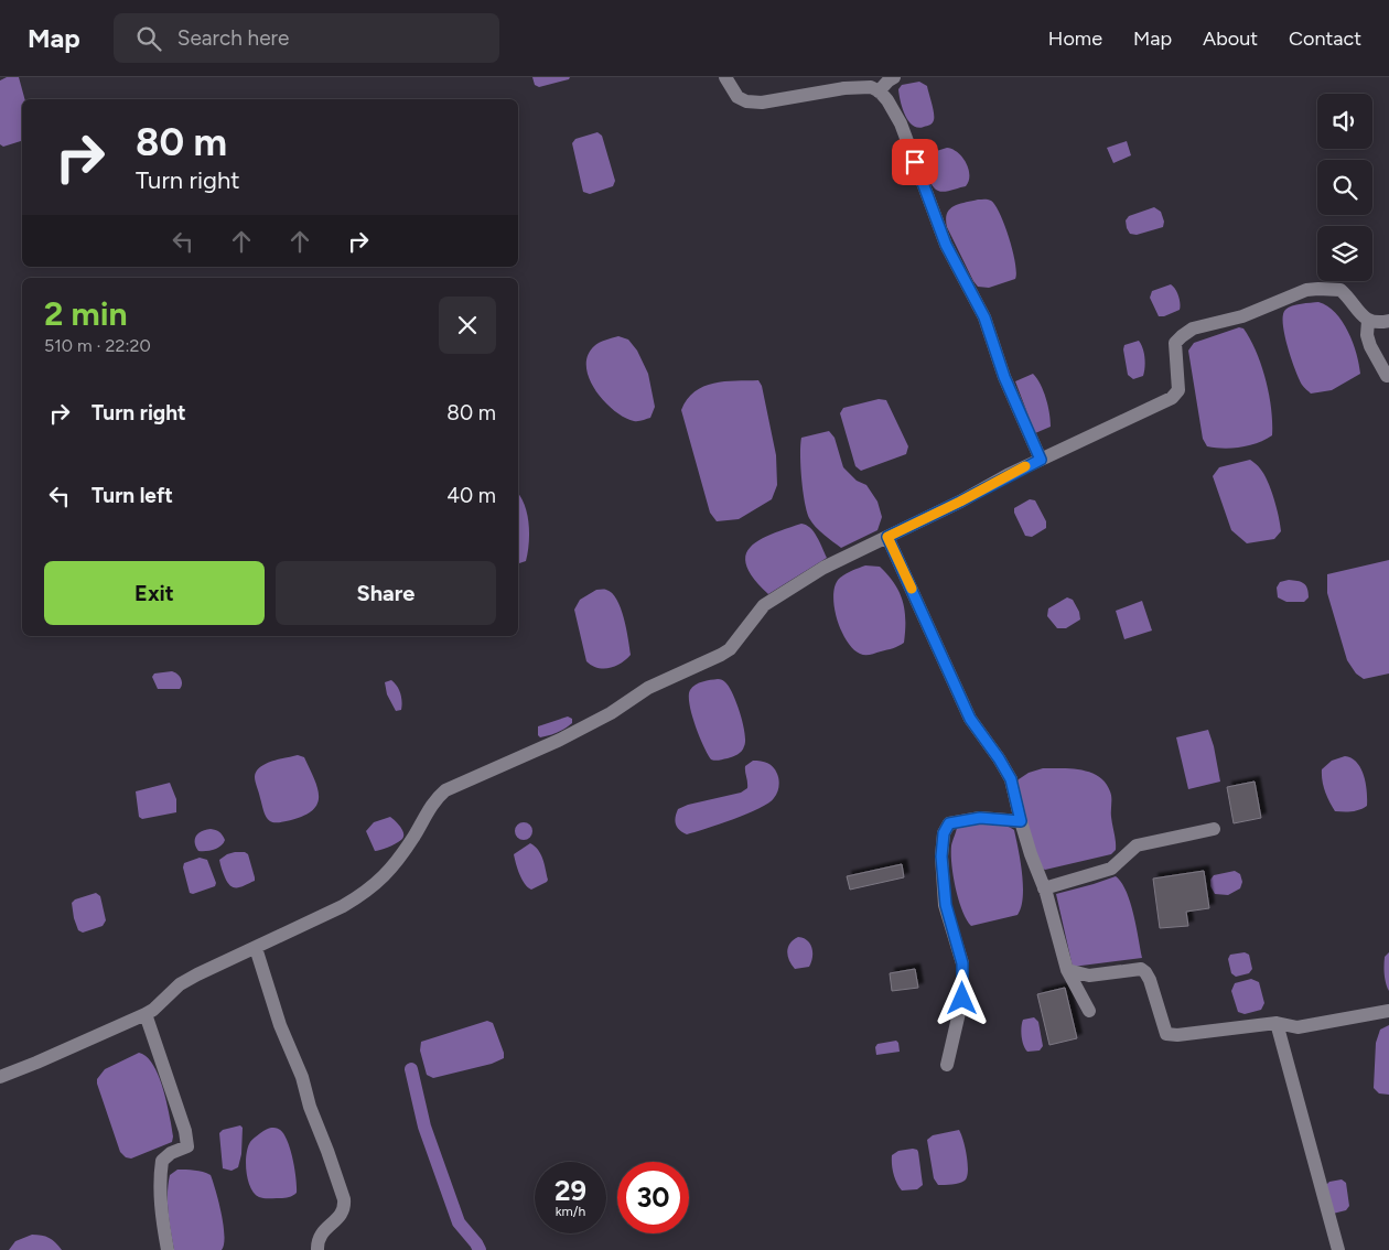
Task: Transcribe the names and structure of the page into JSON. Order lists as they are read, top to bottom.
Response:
{
  "page": {
    "header": "Map",
    "search": "Search here",
    "nav": [
      "Home",
      "Map",
      "About",
      "Contact"
    ],
    "turn": ["80 m", "Turn right"],
    "heading": ["2 min", "510 m · 22:20"],
    "list": [
      {
        "name": "Turn right",
        "value": "80 m"
      },
      {
        "name": "Turn left",
        "value": "40 m"
      }
    ],
    "buttons": ["Exit", "Share"],
    "speed": "29 km/h",
    "limit": "30"
  }
}
